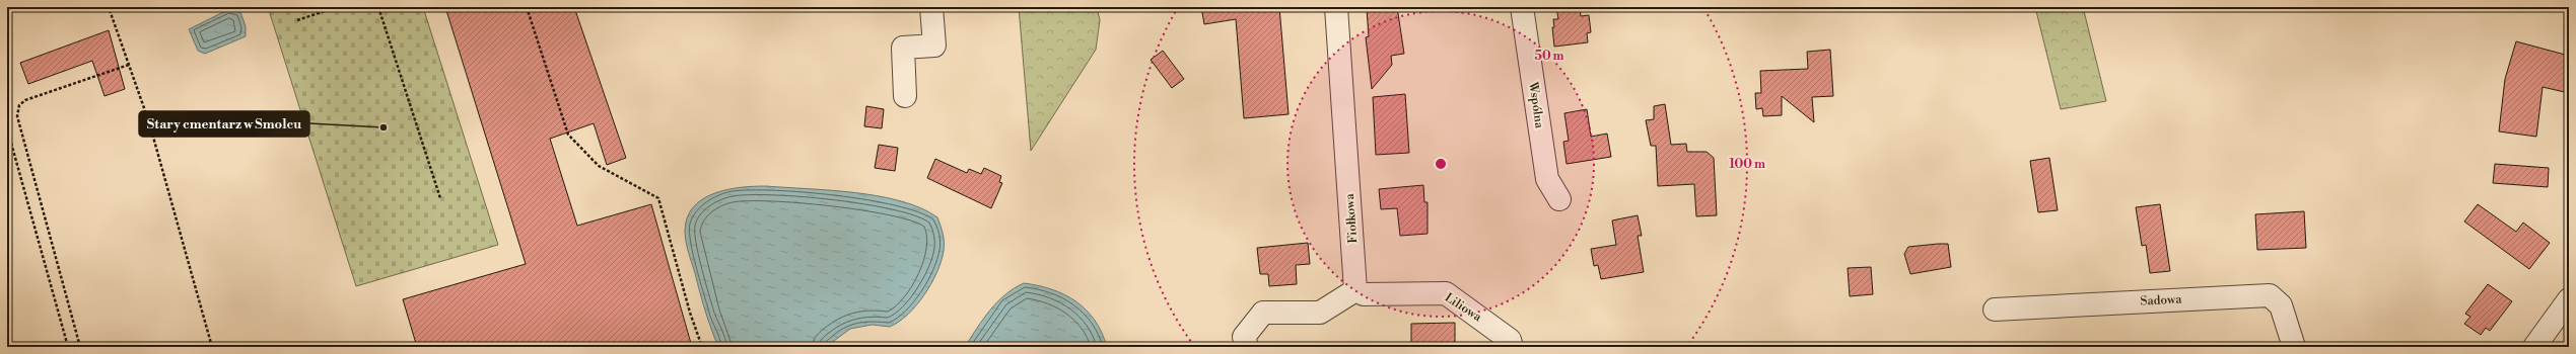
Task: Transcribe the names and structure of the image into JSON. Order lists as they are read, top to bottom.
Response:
{
  "streets": {
    "street": [
      "Wspólna",
      "Fiołkowa",
      "Sadowa",
      "Liliowa"
    ]
  },
  "crossings": [
    ["Fiołkowa", "Liliowa"]
  ],
  "places": ["Stary cmentarz w Smolcu"],
  "rings": ["50 m", "100 m"]
}
